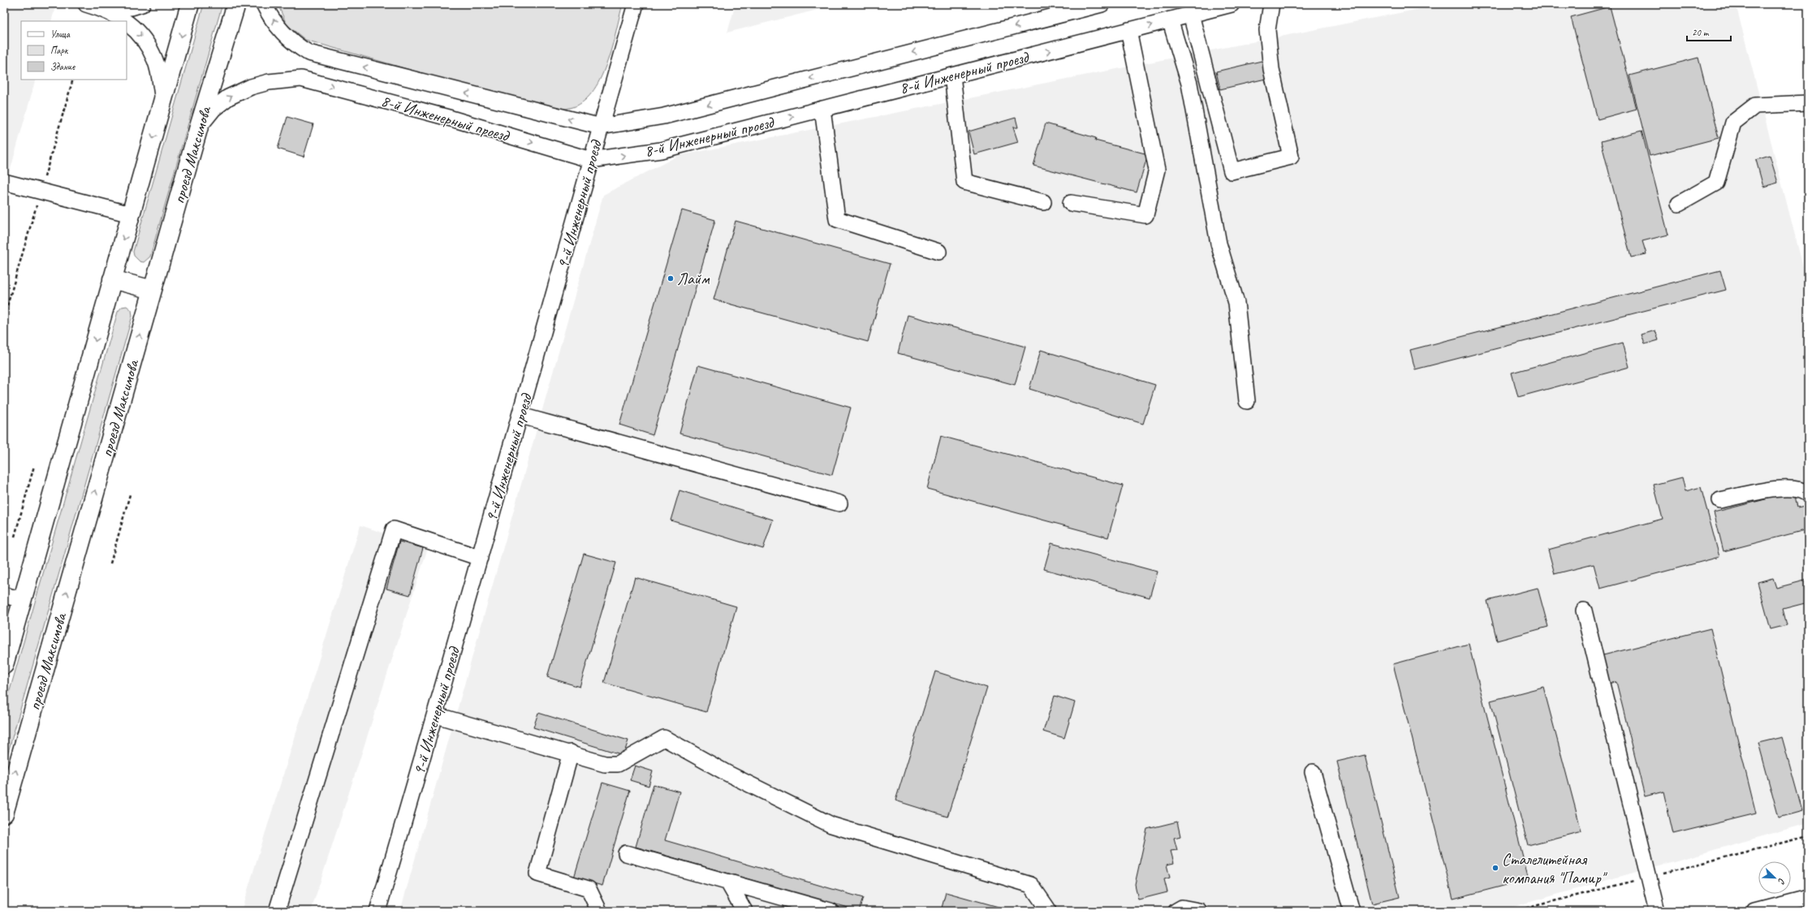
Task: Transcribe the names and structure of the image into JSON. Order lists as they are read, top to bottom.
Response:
{
  "streets": {
    "main road": ["проезд Максимова"],
    "street": ["8-й Инженерный проезд", "9-й Инженерный проезд"]
  },
  "crossings": [
    ["8-й Инженерный проезд", "проезд Максимова"],
    ["8-й Инженерный проезд", "9-й Инженерный проезд"]
  ],
  "places": ["Лайм", "Сталелитейная компания \"Памир\""],
  "legend": ["Улица", "Парк", "Здание"],
  "scale_bar": "20 m",
  "north": "bottom right"
}
